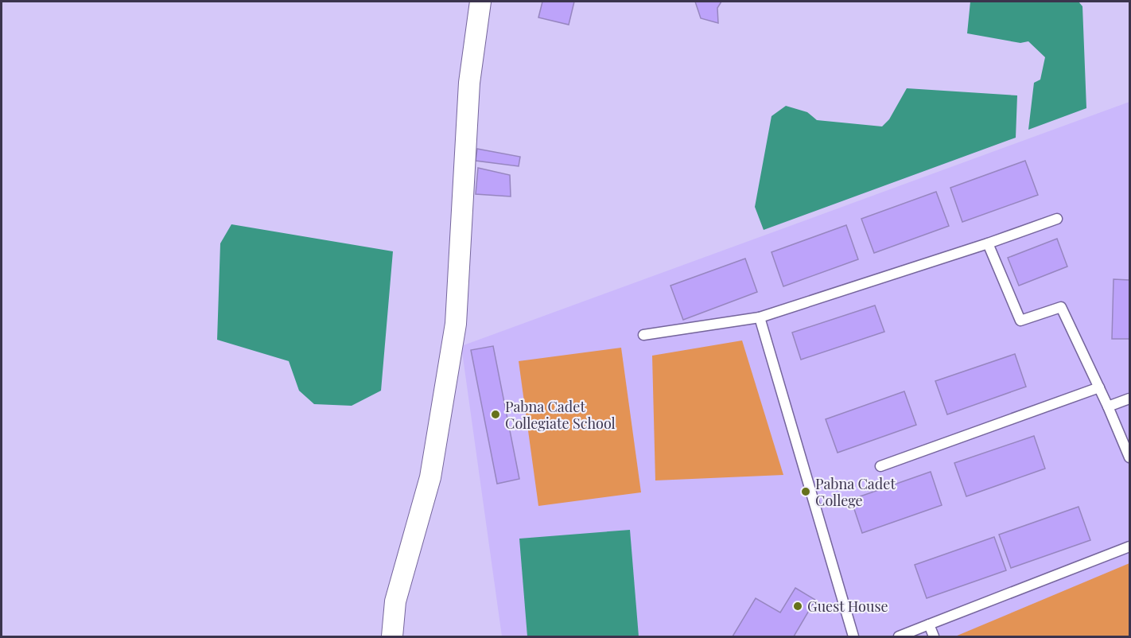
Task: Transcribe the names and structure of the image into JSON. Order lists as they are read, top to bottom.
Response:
{
  "places": ["Pabna Cadet Collegiate School", "Pabna Cadet College", "Guest House"]
}
